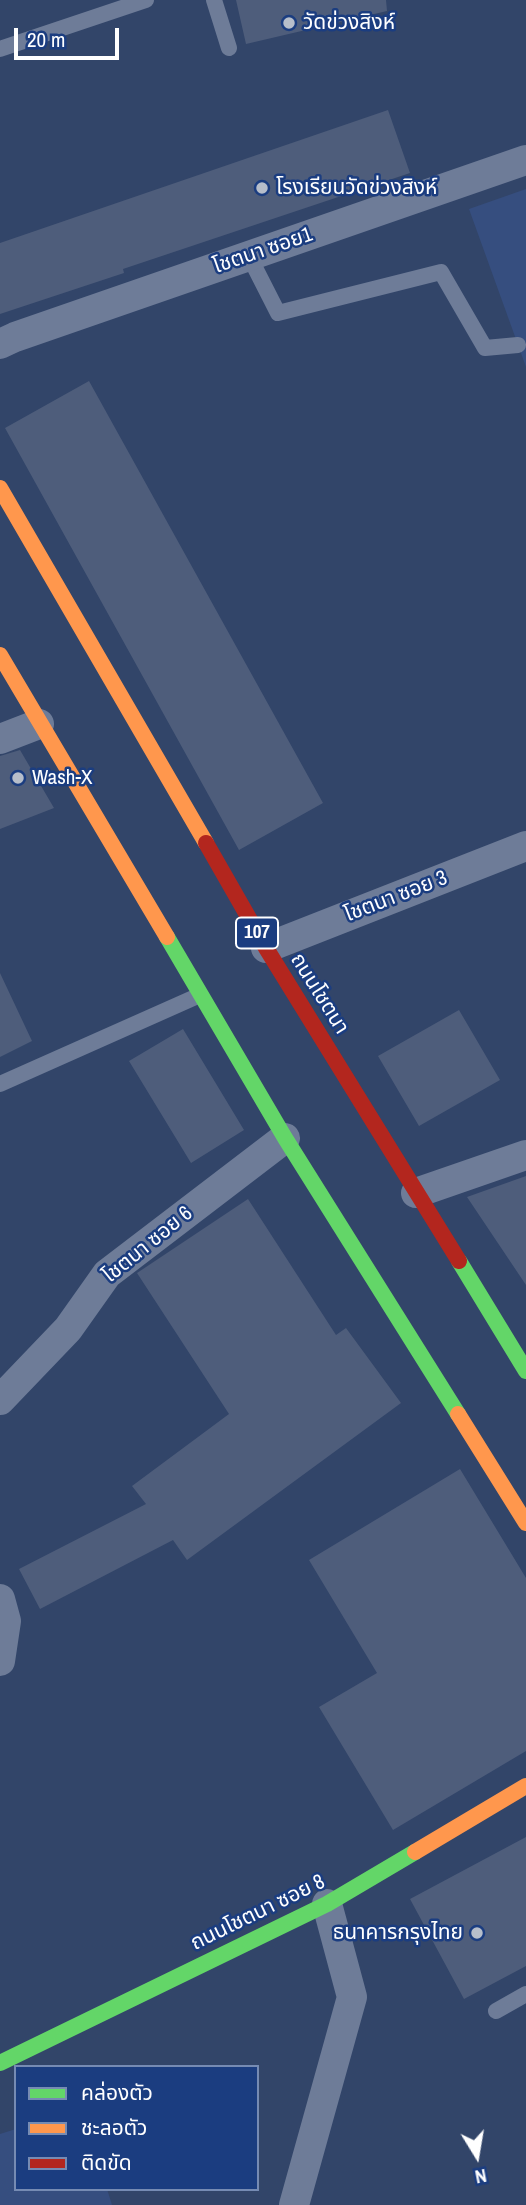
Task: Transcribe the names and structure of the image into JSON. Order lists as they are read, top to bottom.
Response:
{
  "streets": {
    "main road": ["107", "ถนนโชตนา", "ถนนโชตนา ซอย 8"],
    "street": ["โชตนา ซอย1", "โชตนา ซอย 3", "โชตนา ซอย 6"]
  },
  "crossings": [
    ["โชตนา ซอย 3", "ถนนโชตนา"]
  ],
  "places": [
    "วัดข่วงสิงห์",
    "โรงเรียนวัดข่วงสิงห์",
    "Wash-X",
    "ธนาคารกรุงไทย"
  ],
  "legend": ["คล่องตัว", "ชะลอตัว", "ติดขัด"],
  "scale_bar": "20 m",
  "north": "bottom"
}
